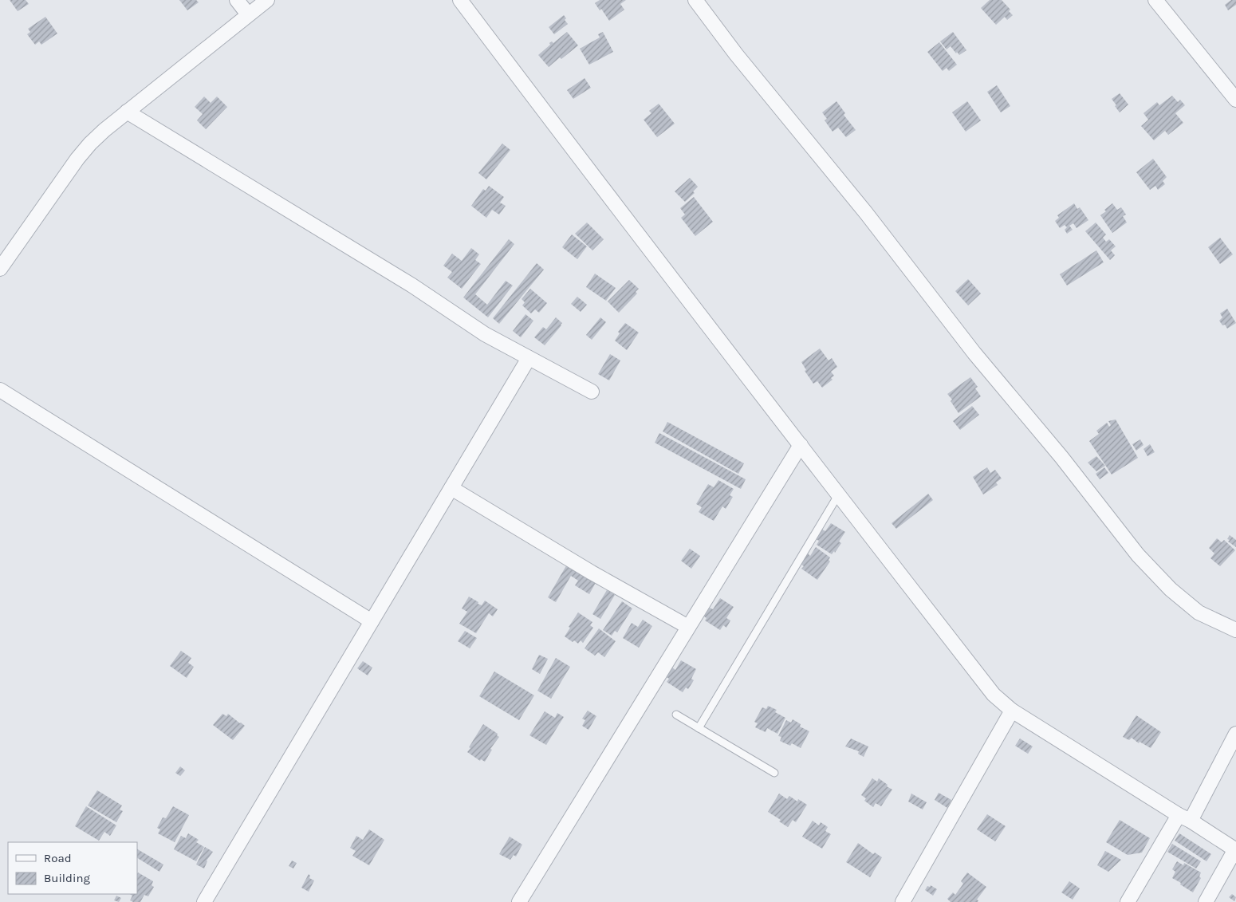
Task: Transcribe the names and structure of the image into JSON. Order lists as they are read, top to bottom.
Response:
{
  "legend": ["Road", "Building"]
}
